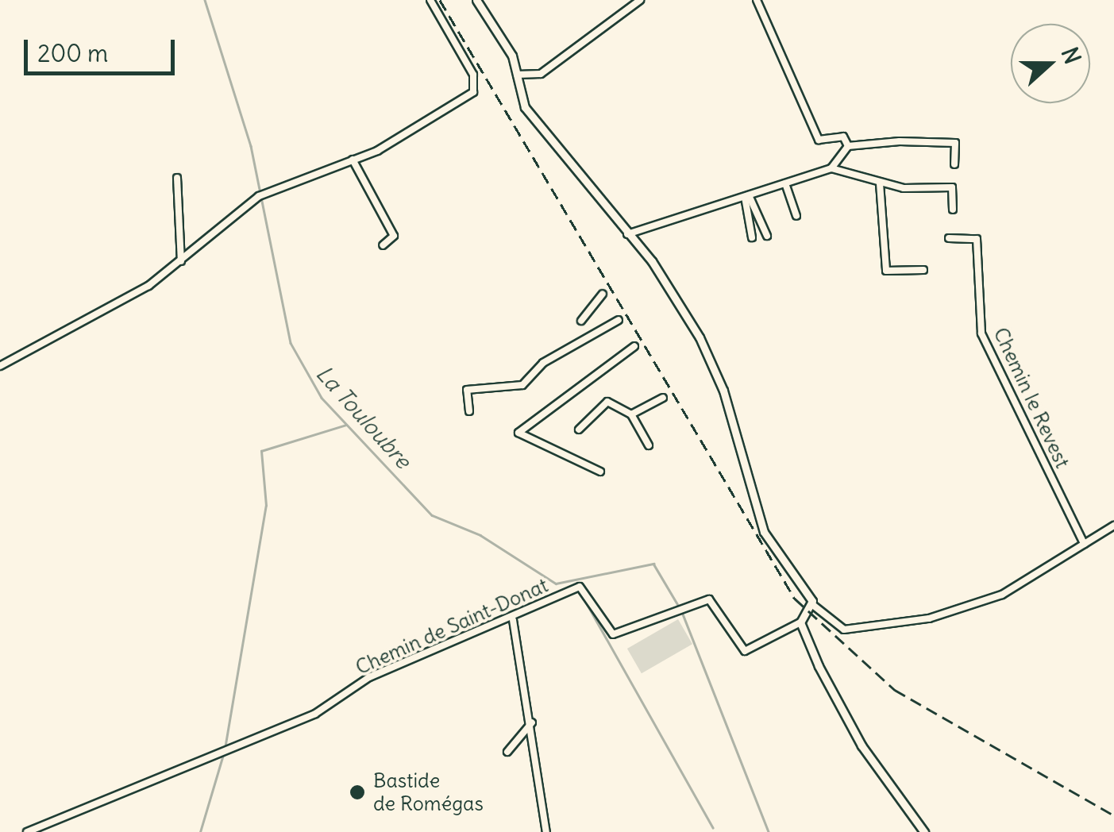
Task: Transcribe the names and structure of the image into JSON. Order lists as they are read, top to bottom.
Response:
{
  "streets": {
    "street": ["Chemin le Revest", "Chemin de Saint-Donat"]
  },
  "water": ["La Touloubre"],
  "places": ["Bastide de Romégas"],
  "scale_bar": "200 m",
  "north": "right"
}
